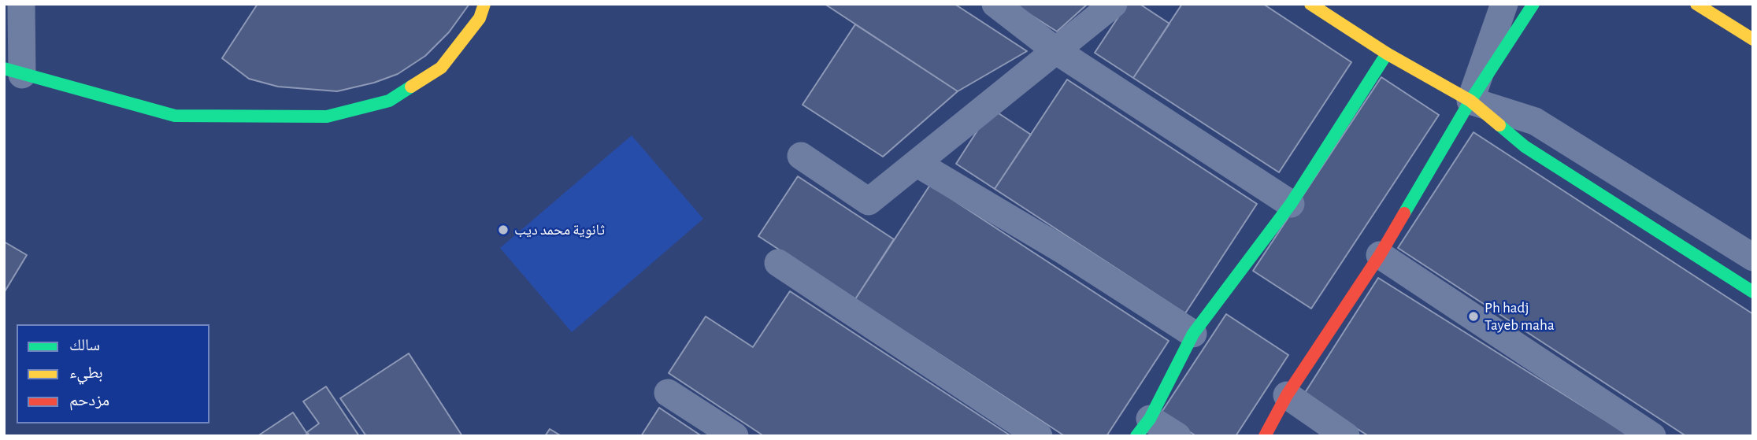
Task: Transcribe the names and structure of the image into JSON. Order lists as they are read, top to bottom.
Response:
{
  "places": ["ثانوية محمد ديب", "Ph hadj Tayeb maha"],
  "legend": ["سالك", "بطيء", "مزدحم"]
}
